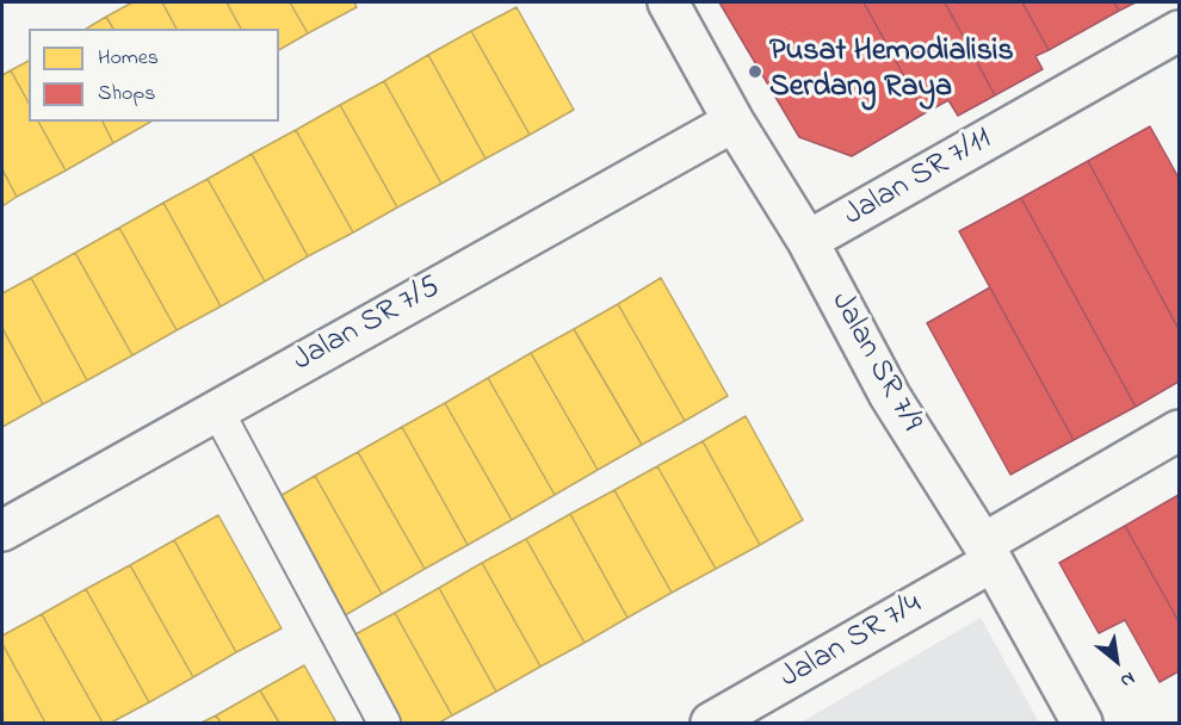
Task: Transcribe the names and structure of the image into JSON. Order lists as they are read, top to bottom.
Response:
{
  "streets": {
    "street": [
      "Jalan SR 7/11",
      "Jalan SR 7/5",
      "Jalan SR 7/9",
      "Jalan SR 7/4"
    ]
  },
  "crossings": [
    ["Jalan SR 7/11", "Jalan SR 7/9"],
    ["Jalan SR 7/5", "Jalan SR 7/9"],
    ["Jalan SR 7/9", "Jalan SR 7/4"]
  ],
  "places": ["Pusat Hemodialisis Serdang Raya"],
  "legend": ["Homes", "Shops"],
  "north": "bottom right"
}
